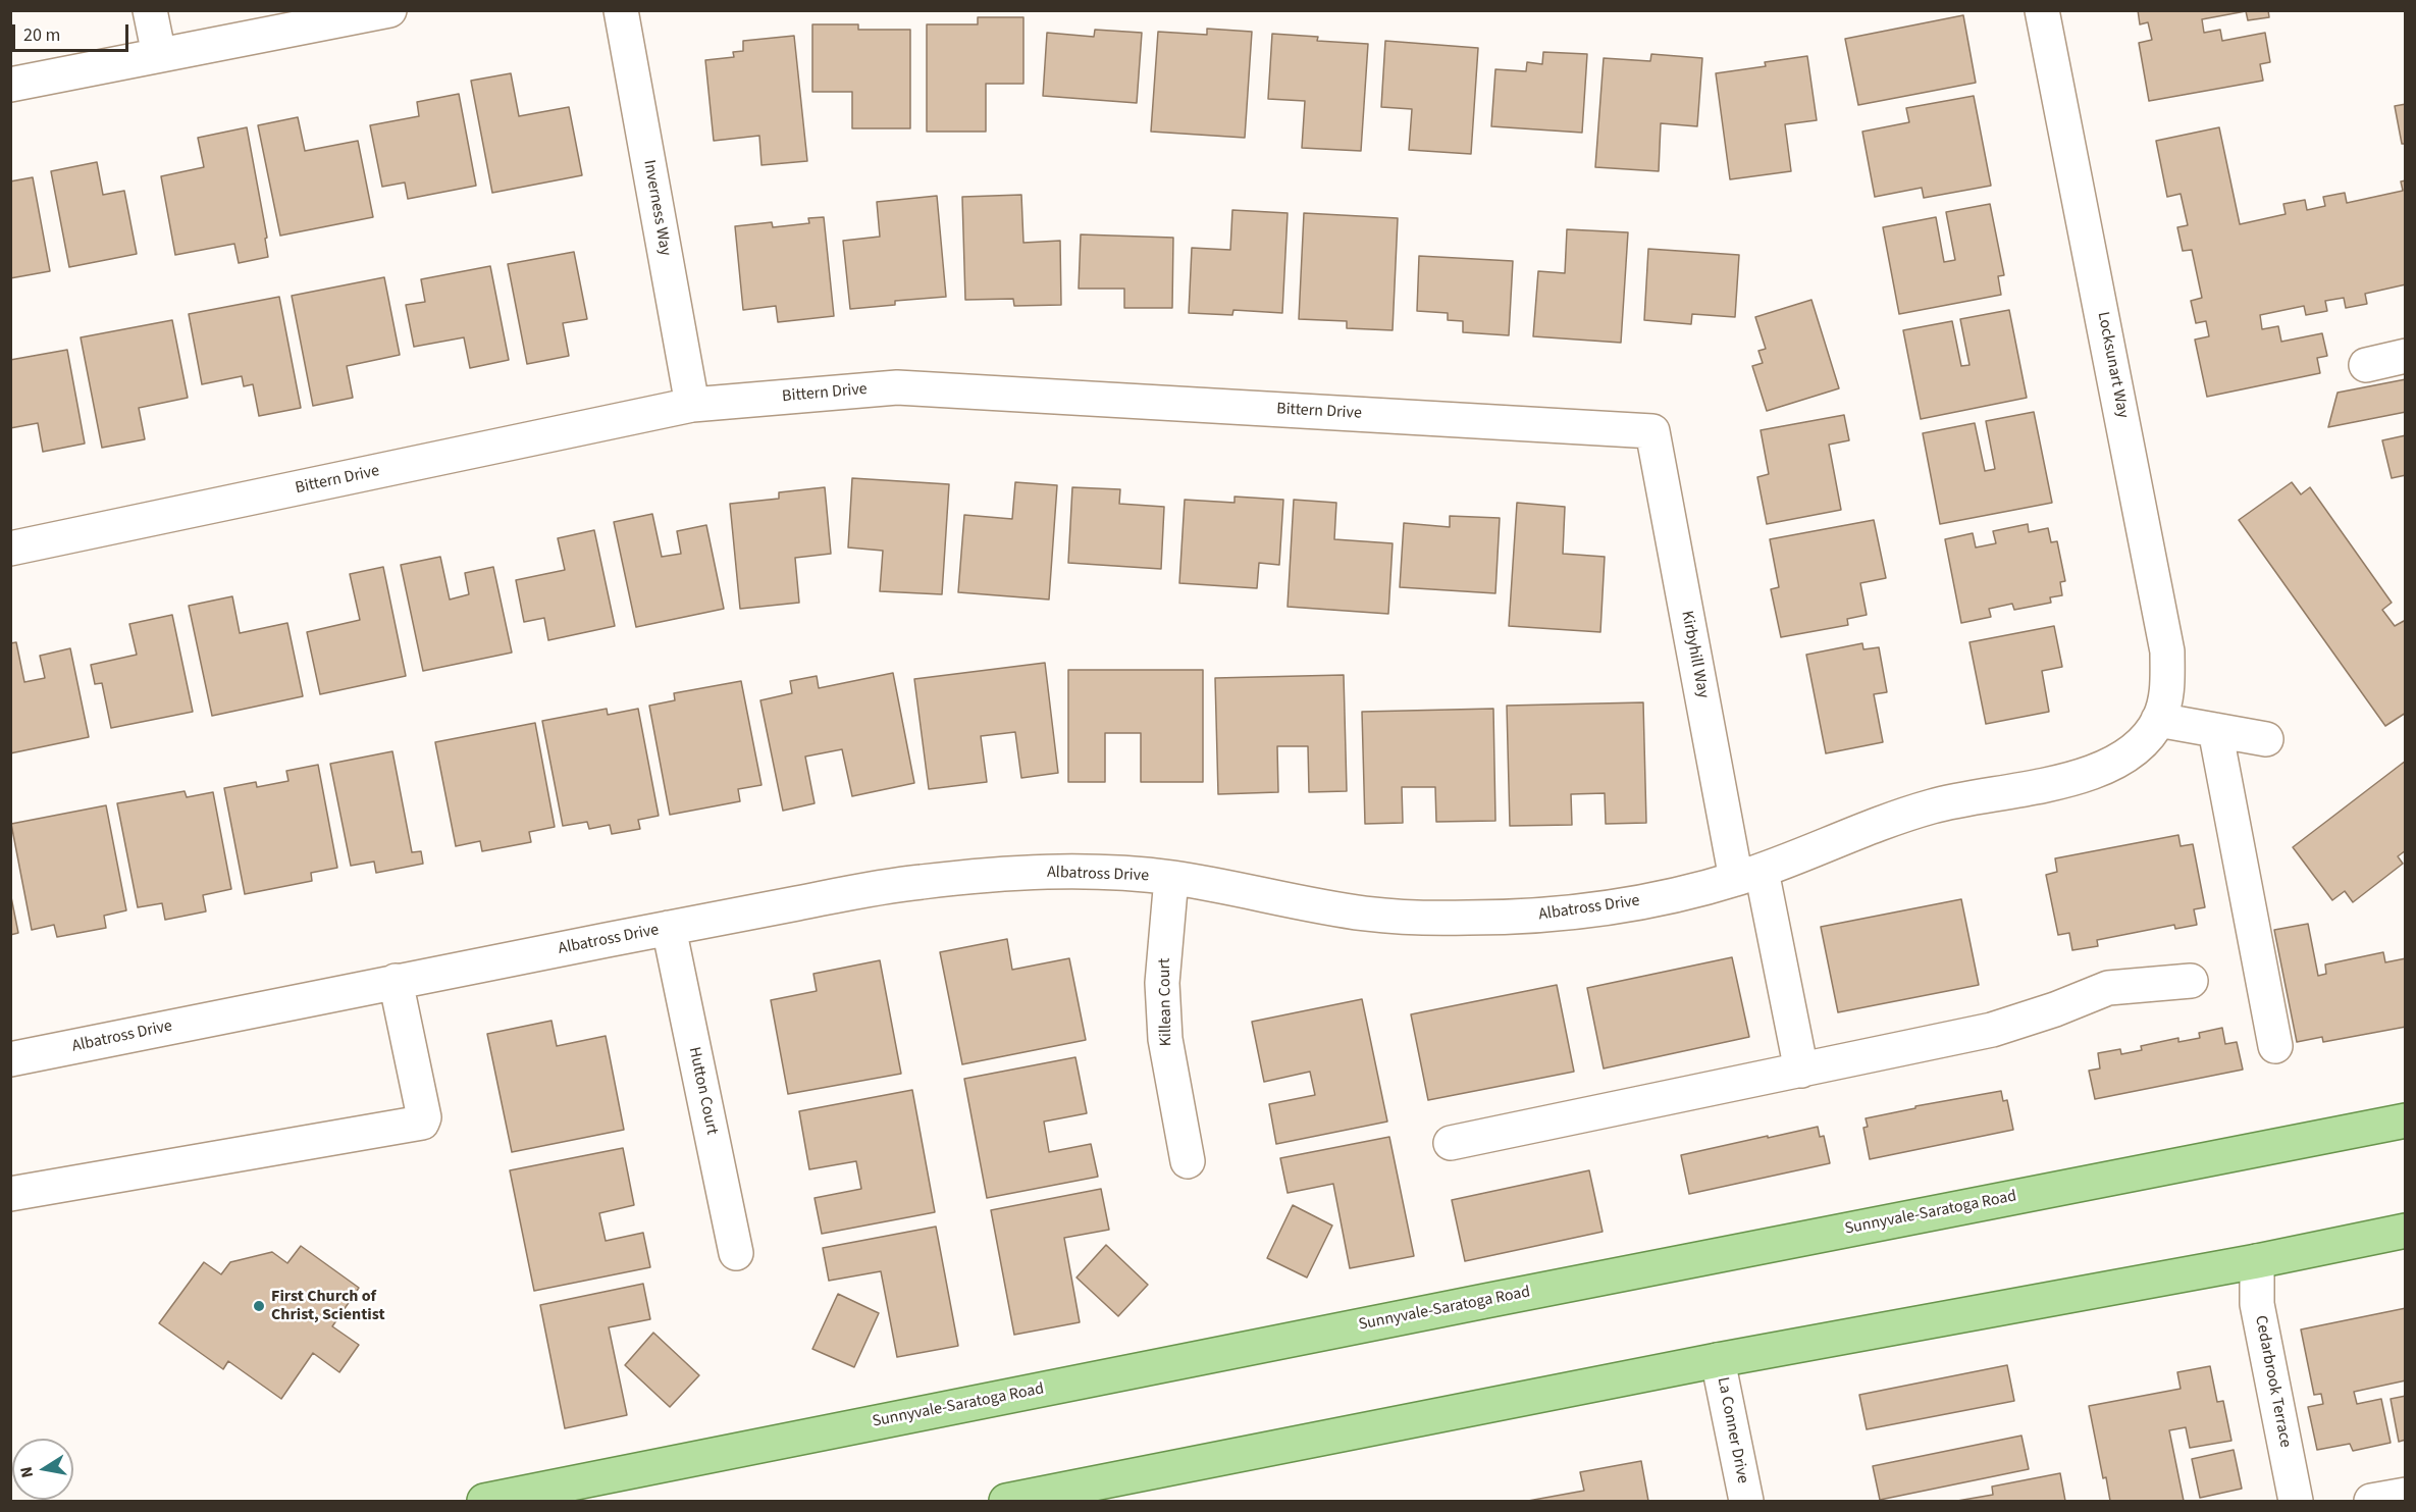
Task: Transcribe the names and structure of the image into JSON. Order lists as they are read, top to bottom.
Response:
{
  "streets": {
    "main road": ["Sunnyvale-Saratoga Road"],
    "street": [
      "Inverness Way",
      "Locksunart Way",
      "Bittern Drive",
      "Kirbyhill Way",
      "Albatross Drive",
      "Killean Court",
      "Hutton Court",
      "Cedarbrook Terrace",
      "La Conner Drive"
    ]
  },
  "crossings": [
    ["Inverness Way", "Bittern Drive"],
    ["Locksunart Way", "Albatross Drive"],
    ["Bittern Drive", "Kirbyhill Way"],
    ["Kirbyhill Way", "Albatross Drive"],
    ["Albatross Drive", "Killean Court"],
    ["Albatross Drive", "Hutton Court"]
  ],
  "places": ["First Church of Christ, Scientist"],
  "scale_bar": "20 m",
  "north": "left"
}
